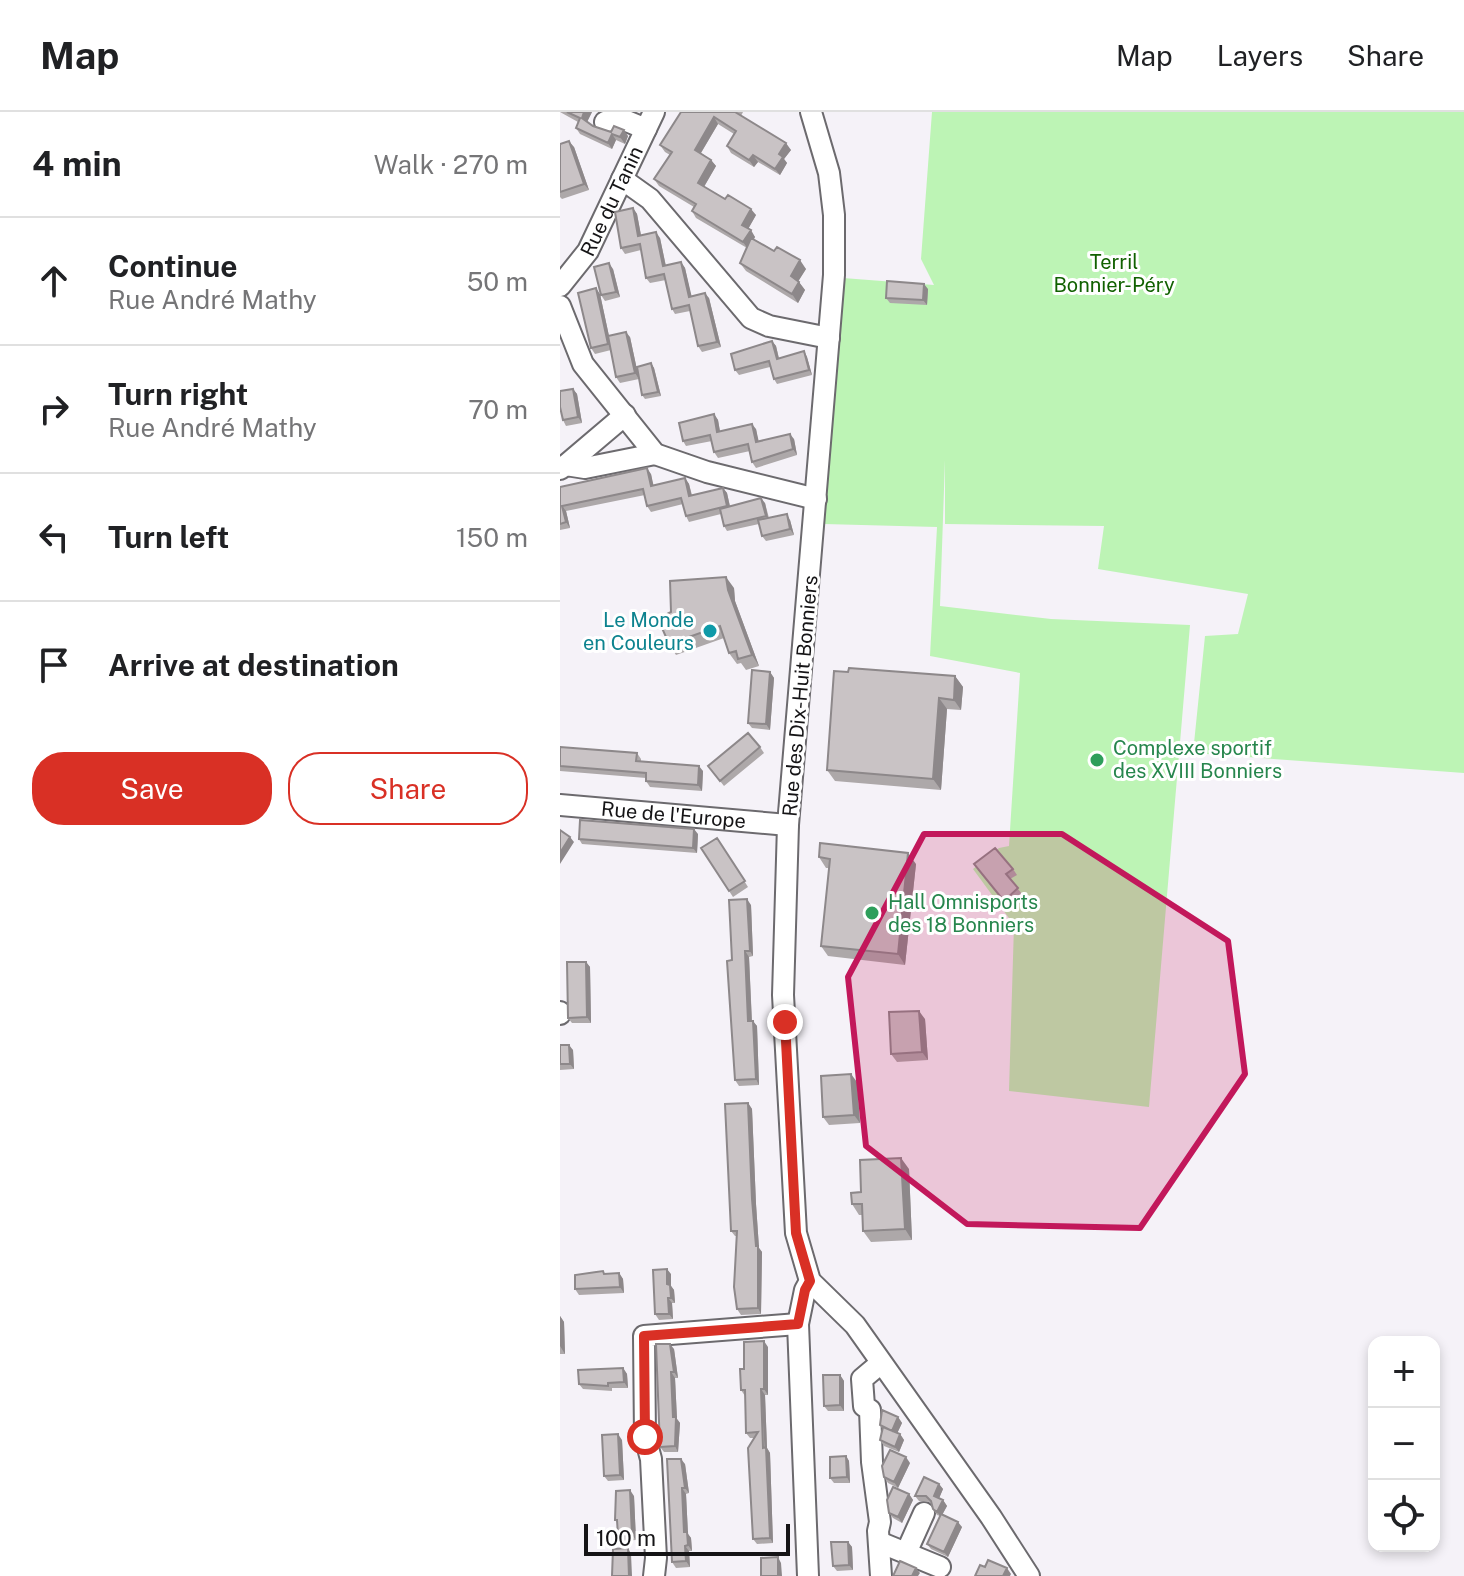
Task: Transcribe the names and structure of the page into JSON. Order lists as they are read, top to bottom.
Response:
{
  "streets": {
    "street": ["Rue du Tanin", "Rue des Dix-Huit Bonniers", "Rue de l'Europe"]
  },
  "crossings": [
    ["Rue des Dix-Huit Bonniers", "Rue de l'Europe"]
  ],
  "parks": ["Terril Bonnier-Péry"],
  "places": ["Le Monde en Couleurs", "Complexe sportif des XVIII Bonniers", "Hall Omnisports des 18 Bonniers"],
  "scale_bar": "100 m",
  "page": {
    "header": "Map",
    "nav": ["Map", "Layers", "Share"],
    "heading": ["4 min", "Walk · 270 m"],
    "list": [
      ["Continue", "Rue André Mathy", "50 m"],
      ["Turn right", "Rue André Mathy", "70 m"],
      ["Turn left", "150 m"],
      "Arrive at destination"
    ],
    "buttons": ["Save", "Share"],
    "map_buttons": ["+", "−"],
    "scale": "100 m"
  }
}
